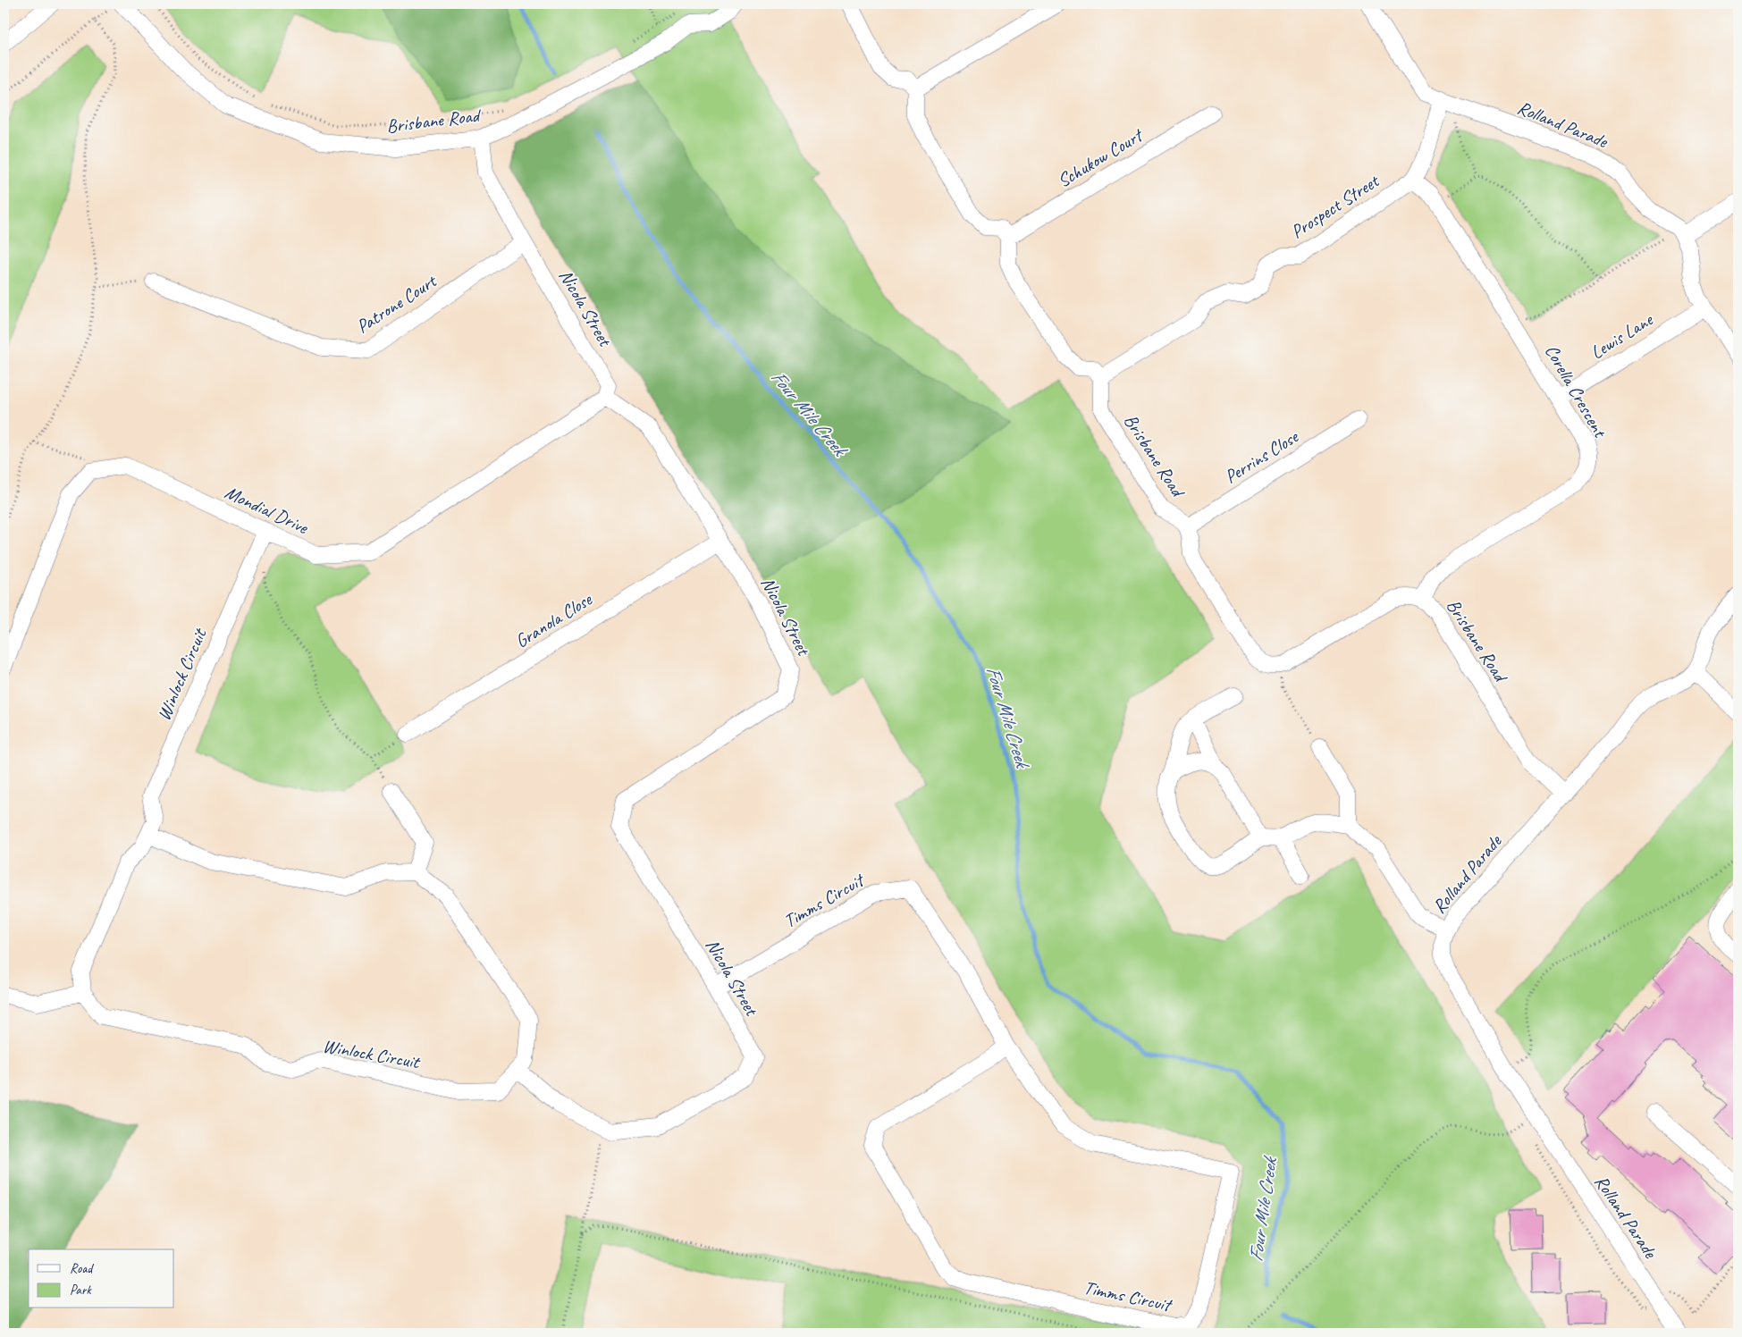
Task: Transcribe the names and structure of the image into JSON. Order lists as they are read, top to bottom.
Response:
{
  "streets": {
    "street": [
      "Brisbane Road",
      "Rolland Parade",
      "Schukow Court",
      "Prospect Street",
      "Patrone Court",
      "Nicola Street",
      "Lewis Lane",
      "Corella Crescent",
      "Perrins Close",
      "Mondial Drive",
      "Granola Close",
      "Winlock Circuit",
      "Timms Circuit"
    ]
  },
  "crossings": [
    ["Brisbane Road", "Rolland Parade"],
    ["Brisbane Road", "Prospect Street"],
    ["Brisbane Road", "Nicola Street"],
    ["Brisbane Road", "Corella Crescent"],
    ["Brisbane Road", "Perrins Close"],
    ["Rolland Parade", "Prospect Street"],
    ["Prospect Street", "Corella Crescent"],
    ["Patrone Court", "Nicola Street"],
    ["Nicola Street", "Mondial Drive"],
    ["Nicola Street", "Granola Close"],
    ["Nicola Street", "Timms Circuit"],
    ["Lewis Lane", "Corella Crescent"],
    ["Mondial Drive", "Winlock Circuit"]
  ],
  "water": ["Four Mile Creek"],
  "legend": ["Road", "Park"]
}
